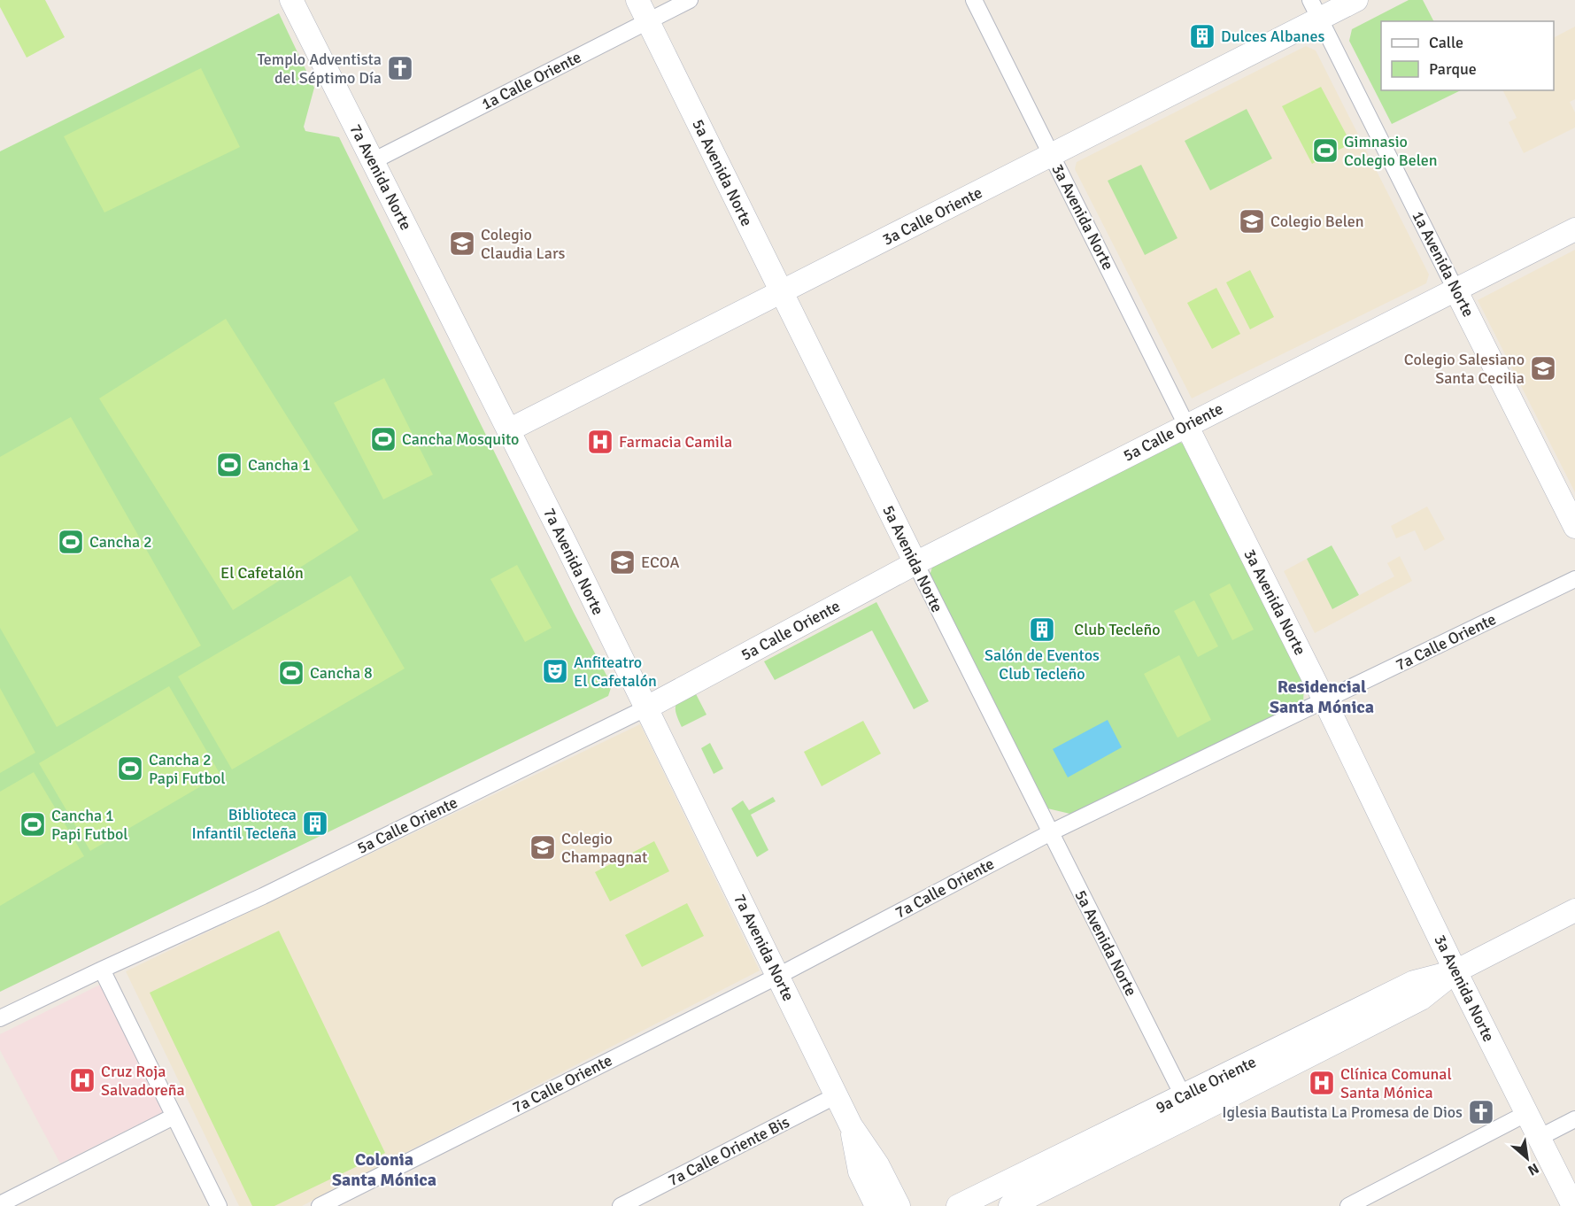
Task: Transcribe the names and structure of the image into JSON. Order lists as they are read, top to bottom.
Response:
{
  "streets": {
    "street": [
      "1a Calle Oriente",
      "5a Avenida Norte",
      "7a Avenida Norte",
      "3a Calle Oriente",
      "3a Avenida Norte",
      "1a Avenida Norte",
      "5a Calle Oriente",
      "7a Calle Oriente",
      "9a Calle Oriente",
      "7a Calle Oriente Bis"
    ]
  },
  "crossings": [
    ["1a Calle Oriente", "5a Avenida Norte"],
    ["1a Calle Oriente", "7a Avenida Norte"],
    ["5a Avenida Norte", "3a Calle Oriente"],
    ["5a Avenida Norte", "5a Calle Oriente"],
    ["5a Avenida Norte", "7a Calle Oriente"],
    ["5a Avenida Norte", "9a Calle Oriente"],
    ["7a Avenida Norte", "3a Calle Oriente"],
    ["7a Avenida Norte", "5a Calle Oriente"],
    ["7a Avenida Norte", "7a Calle Oriente"],
    ["7a Avenida Norte", "7a Calle Oriente Bis"],
    ["3a Calle Oriente", "3a Avenida Norte"],
    ["3a Calle Oriente", "1a Avenida Norte"],
    ["3a Avenida Norte", "5a Calle Oriente"],
    ["3a Avenida Norte", "7a Calle Oriente"],
    ["3a Avenida Norte", "9a Calle Oriente"],
    ["1a Avenida Norte", "5a Calle Oriente"]
  ],
  "districts": ["Residencial Santa Mónica", "Colonia Santa Mónica"],
  "parks": ["El Cafetalón", "Club Tecleño"],
  "places": {
    "building": ["Dulces Albanes", "Salón de Eventos Club Tecleño", "Biblioteca Infantil Tecleña"],
    "church": ["Templo Adventista del Séptimo Día", "Iglesia Bautista La Promesa de Dios"],
    "sports": [
      "Gimnasio Colegio Belen",
      "Cancha Mosquito",
      "Cancha 1",
      "Cancha 2",
      "Cancha 8",
      "Cancha 2 Papi Futbol",
      "Cancha 1 Papi Futbol"
    ],
    "school or university": [
      "Colegio Belen",
      "Colegio Claudia Lars",
      "Colegio Salesiano Santa Cecilia",
      "ECOA",
      "Colegio Champagnat"
    ],
    "hospital": ["Farmacia Camila", "Cruz Roja Salvadoreña", "Clínica Comunal Santa Mónica"],
    "theatre": ["Anfiteatro El Cafetalón"]
  },
  "legend": ["Calle", "Parque"],
  "north": "bottom right"
}
